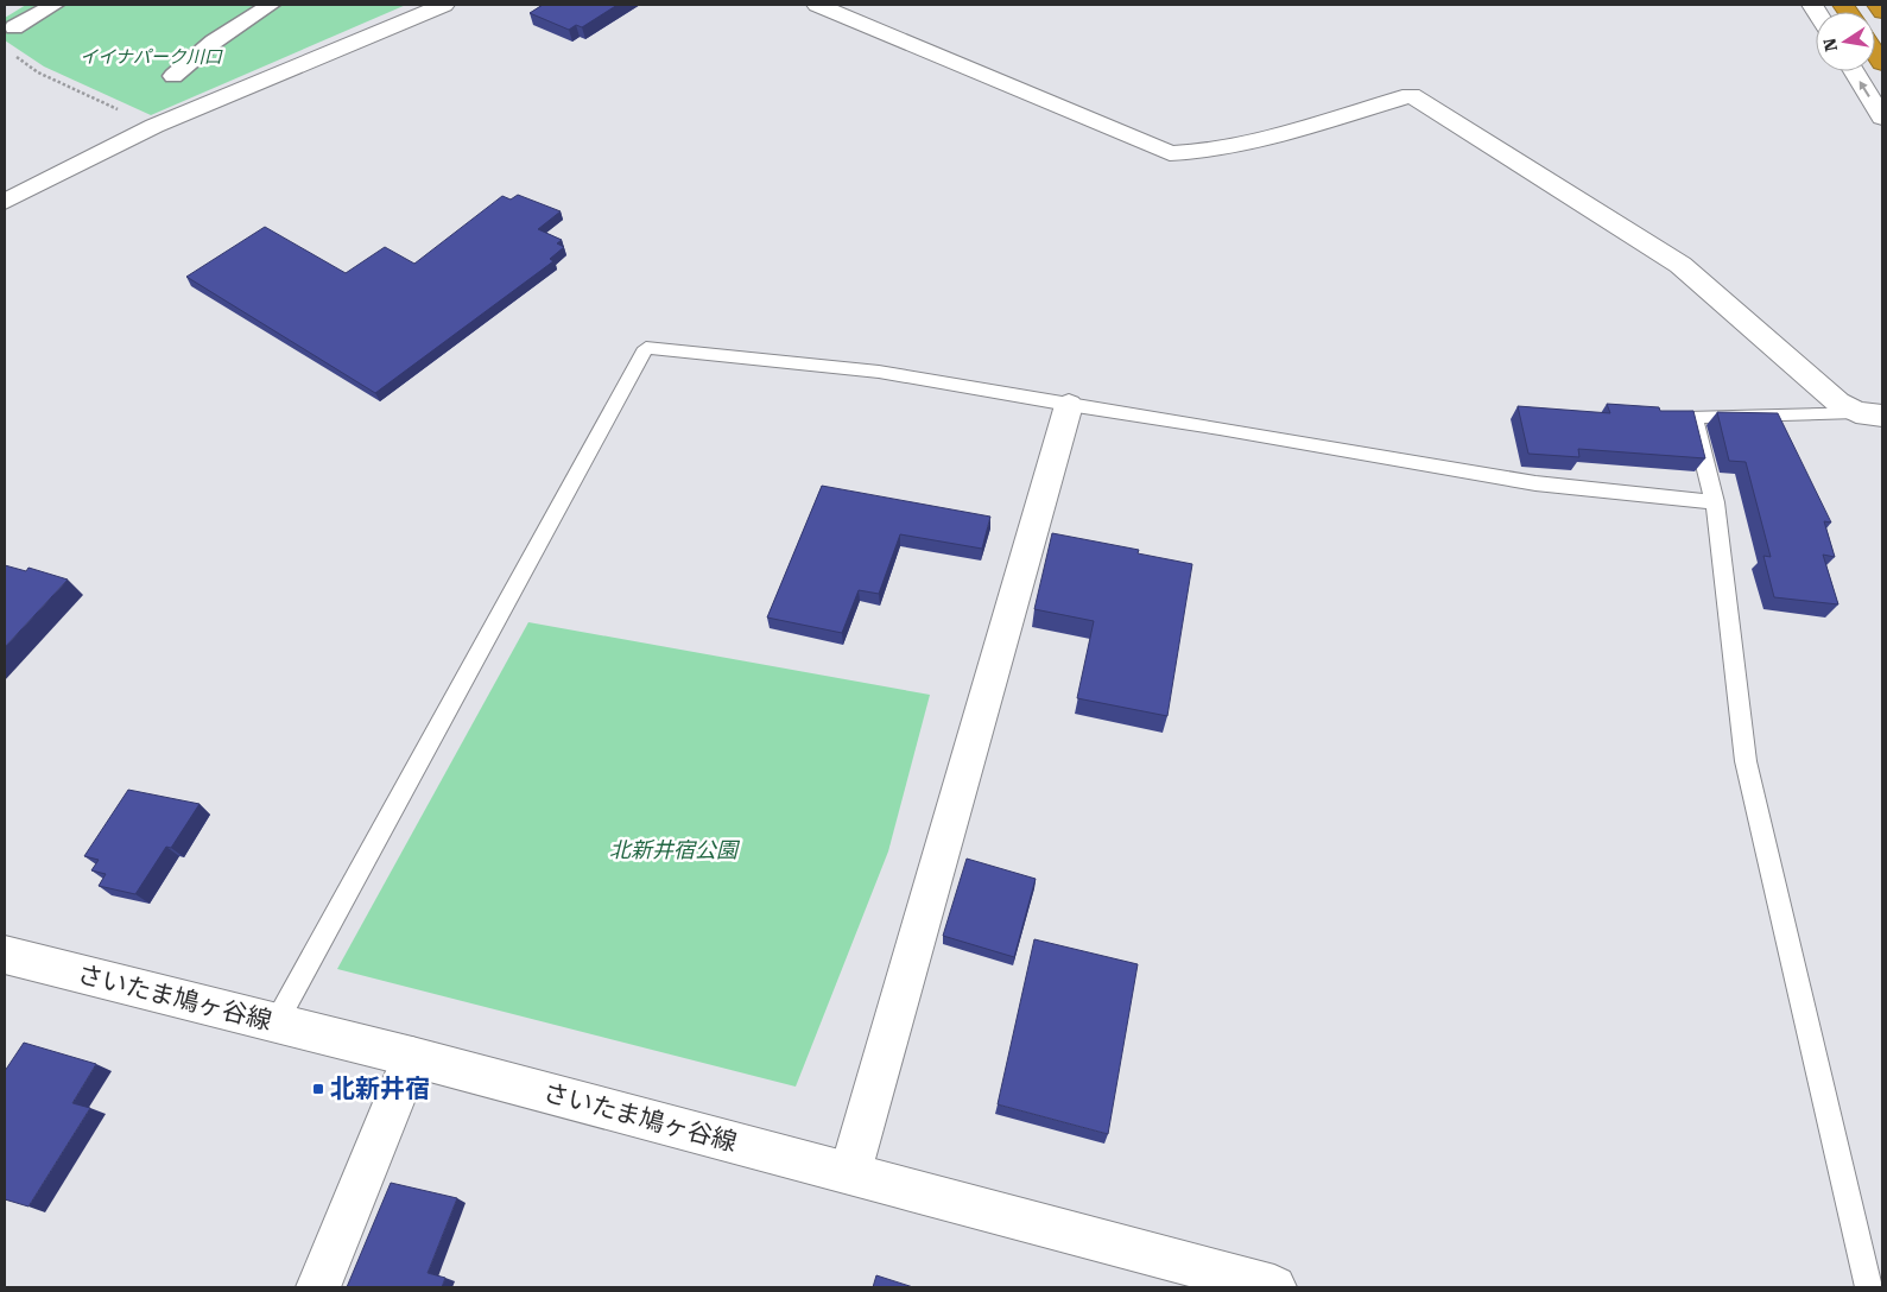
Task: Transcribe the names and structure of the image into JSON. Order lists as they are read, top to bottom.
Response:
{
  "streets": {
    "street": ["さいたま鳩ヶ谷線"]
  },
  "parks": ["イイナパーク川口", "北新井宿公園"],
  "places": {
    "transit": ["北新井宿"]
  },
  "north": "left"
}
